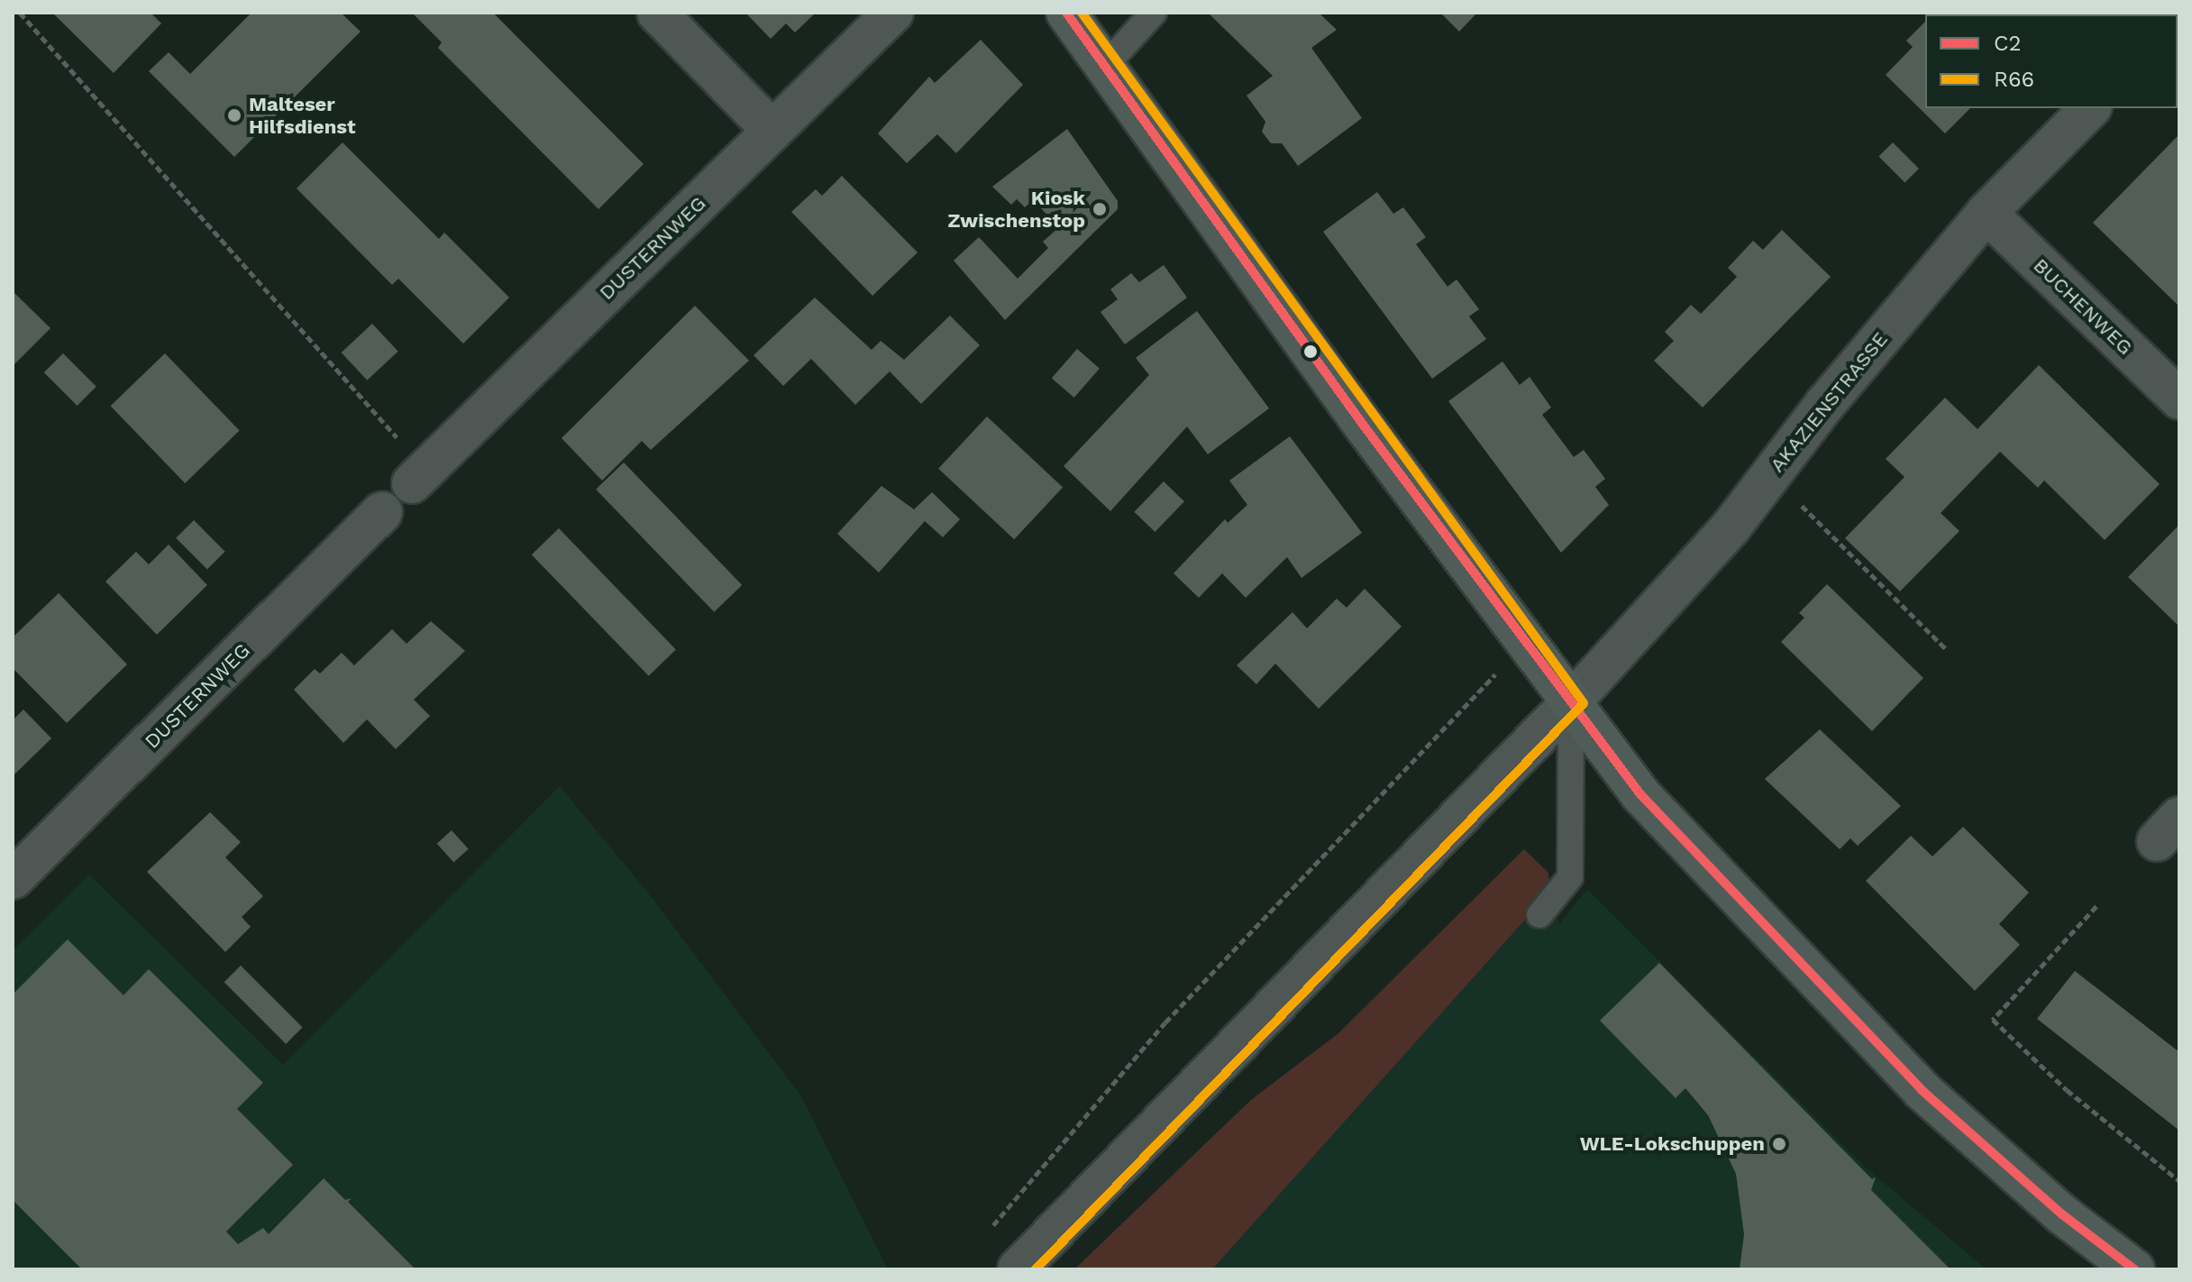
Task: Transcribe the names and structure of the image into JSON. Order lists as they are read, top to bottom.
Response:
{
  "streets": {
    "street": ["DUSTERNWEG", "BUCHENWEG", "AKAZIENSTRASSE"]
  },
  "crossings": [
    ["BUCHENWEG", "AKAZIENSTRASSE"]
  ],
  "places": ["Malteser Hilfsdienst", "Kiosk Zwischenstop", "WLE-Lokschuppen"],
  "lines": ["transit line C2", "transit line R66"],
  "legend": ["C2", "R66"]
}
